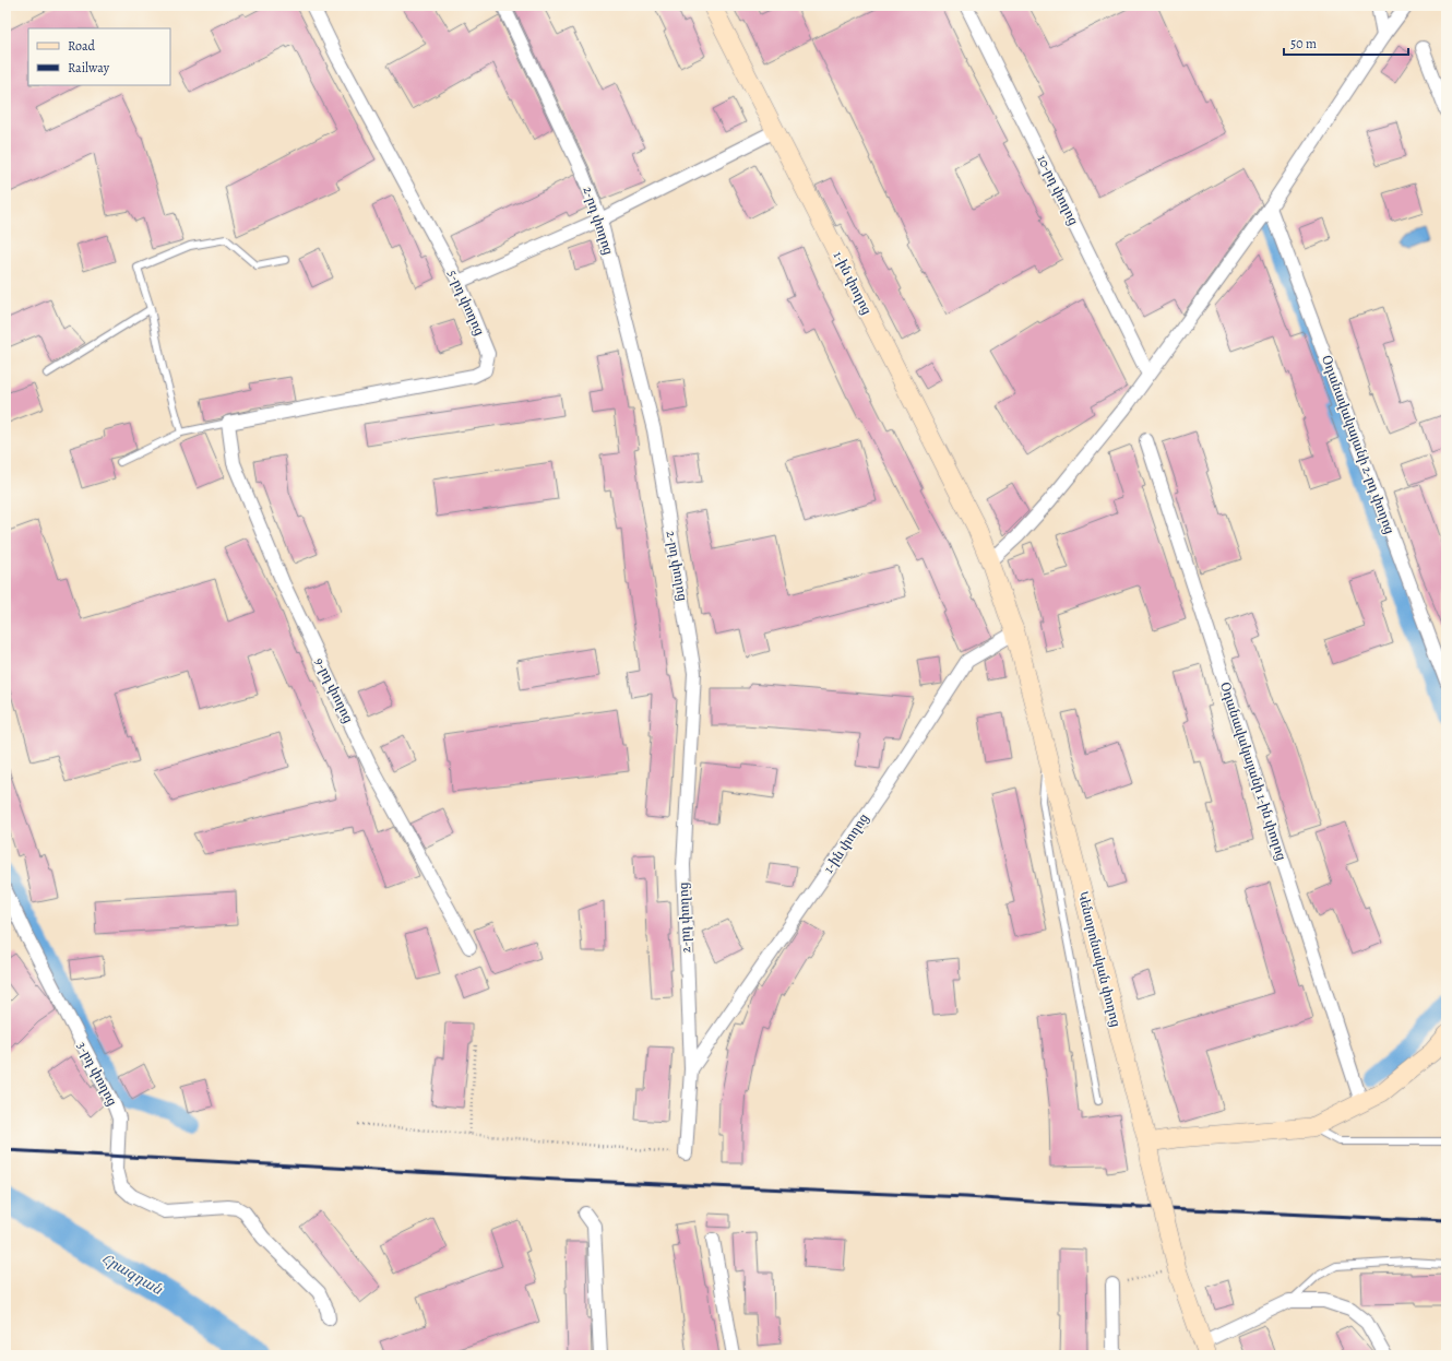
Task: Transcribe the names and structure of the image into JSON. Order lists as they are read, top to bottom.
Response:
{
  "streets": {
    "main road": ["1-ին փողոց", "Կենտրոնական փողոց"],
    "street": [
      "10-րդ փողոց",
      "2-րդ փողոց",
      "5-րդ փողոց",
      "Օդանավակայանի 2-րդ փողոց",
      "9-րդ փողոց",
      "Օդանավակայանի 1-ին փողոց",
      "3-րդ փողոց"
    ]
  },
  "crossings": [
    ["2-րդ փողոց", "1-ին փողոց"],
    ["1-ին փողոց", "Կենտրոնական փողոց"],
    ["5-րդ փողոց", "9-րդ փողոց"]
  ],
  "water": ["Հրազդան"],
  "legend": ["Road", "Railway"],
  "scale_bar": "50 m"
}
